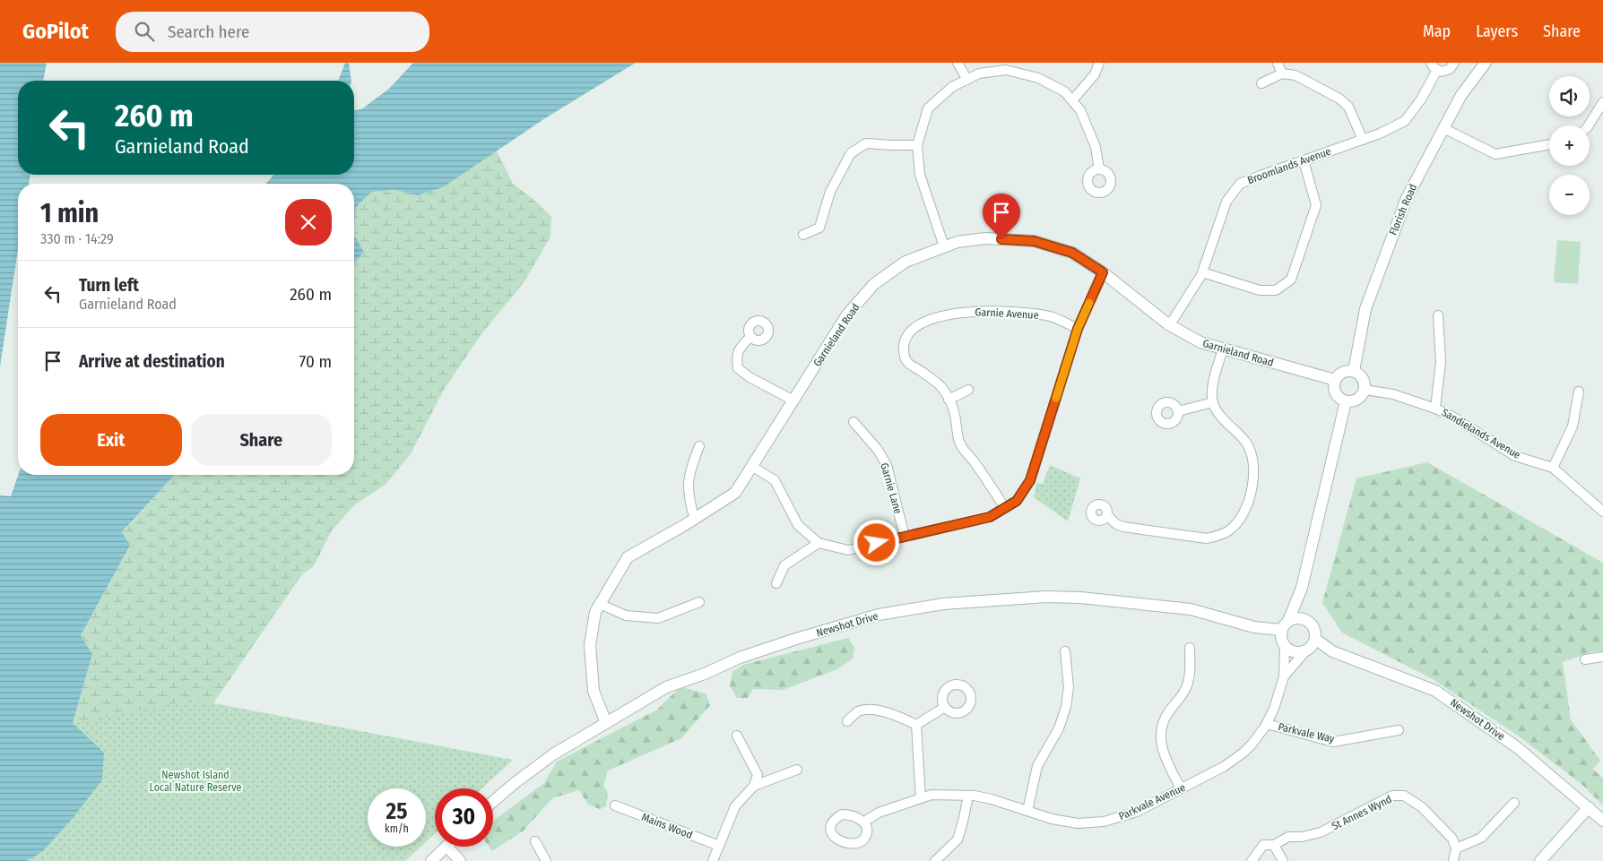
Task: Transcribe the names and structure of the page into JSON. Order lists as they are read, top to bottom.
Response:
{
  "streets": {
    "street": [
      "Broomlands Avenue",
      "Florish Road",
      "Garnie Avenue",
      "Garnieland Road",
      "Sandielands Avenue",
      "Garnie Lane",
      "Newshot Drive",
      "Parkvale Way",
      "Parkvale Avenue",
      "St Annes Wynd",
      "Mains Wood"
    ]
  },
  "crossings": [
    ["Broomlands Avenue", "Garnieland Road"],
    ["Florish Road", "Garnieland Road"],
    ["Florish Road", "Sandielands Avenue"],
    ["Garnieland Road", "Sandielands Avenue"],
    ["Garnieland Road", "Newshot Drive"],
    ["Newshot Drive", "Parkvale Avenue"],
    ["Parkvale Way", "Parkvale Avenue"]
  ],
  "parks": ["Newshot Island Local Nature Reserve"],
  "page": {
    "header": "GoPilot",
    "search": "Search here",
    "nav": ["Map", "Layers", "Share"],
    "map_buttons": ["+", "−"],
    "turn": ["260 m", "Garnieland Road"],
    "heading": ["1 min", "330 m · 14:29"],
    "list": [
      {
        "name": "Turn left",
        "note": "Garnieland Road",
        "value": "260 m"
      },
      {
        "name": "Arrive at destination",
        "value": "70 m"
      }
    ],
    "buttons": ["Exit", "Share"],
    "speed": "25 km/h",
    "limit": "30"
  }
}
